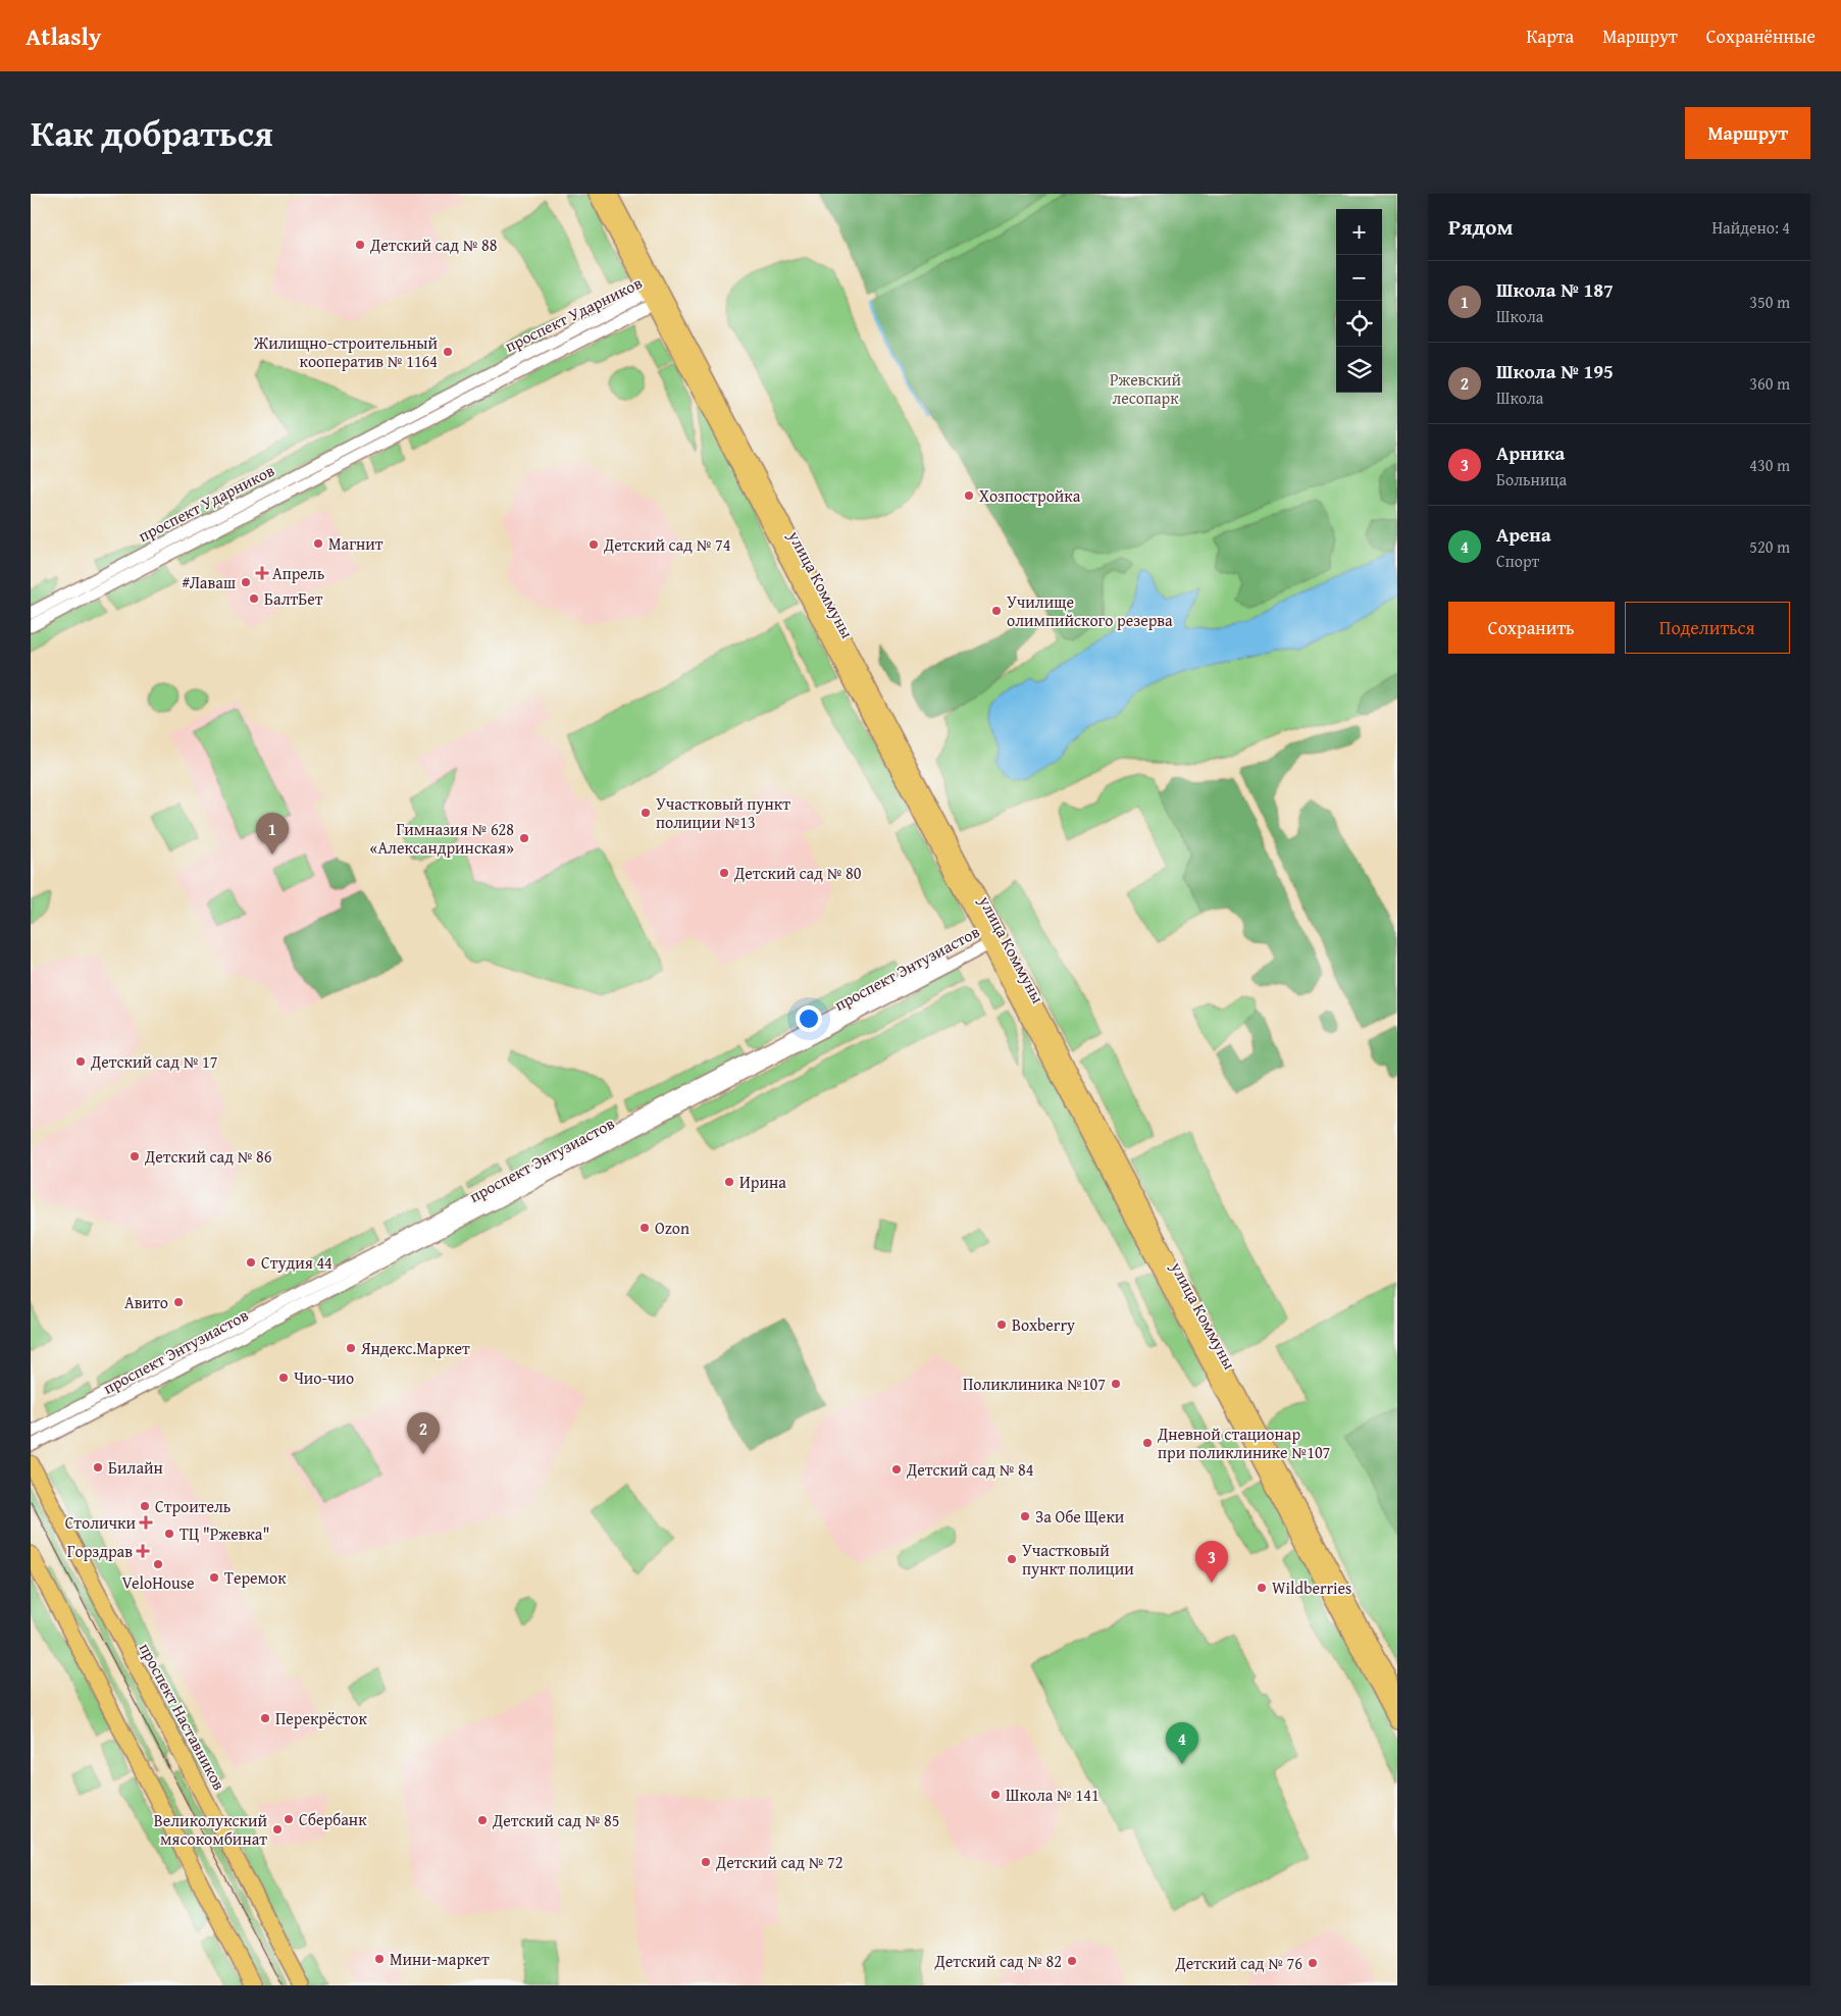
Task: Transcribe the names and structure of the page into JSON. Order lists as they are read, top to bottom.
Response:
{
  "streets": {
    "main road": ["улица Коммуны", "проспект Наставников"],
    "street": ["проспект Ударников", "проспект Энтузиастов"]
  },
  "crossings": [
    ["проспект Ударников", "улица Коммуны"],
    ["улица Коммуны", "проспект Энтузиастов"]
  ],
  "parks": ["Ржевский лесопарк"],
  "places": {
    "other": [
      "Детский сад № 88",
      "Жилищно-строительный кооператив № 1164",
      "Хозпостройка",
      "Магнит",
      "Детский сад № 74",
      "#Лаваш",
      "БалтБет",
      "Училище олимпийского резерва",
      "Участковый пункт полиции №13",
      "Гимназия № 628 «Александринская»",
      "Детский сад № 80",
      "Детский сад № 17",
      "Детский сад № 86",
      "Ирина",
      "Ozon",
      "Студия 44",
      "Авито",
      "Boxberry",
      "Яндекс.Маркет",
      "Чио-чио",
      "Поликлиника №107",
      "Дневной стационар при поликлинике №107",
      "Билайн",
      "Детский сад № 84",
      "Строитель",
      "За Обе Щеки",
      "ТЦ \"Ржевка\"",
      "Участковый пункт полиции",
      "VeloHouse",
      "Теремок",
      "Wildberries",
      "Перекрёсток",
      "Школа № 141",
      "Сбербанк",
      "Детский сад № 85",
      "Великолукский мясокомбинат",
      "Детский сад № 72",
      "Мини-маркет",
      "Детский сад № 82",
      "Детский сад № 76"
    ],
    "health": ["Апрель", "Столички", "Горздрав"]
  },
  "page": {
    "header": "Atlasly",
    "nav": ["Карта", "Маршрут", "Сохранённые"],
    "title": "Как добраться",
    "buttons": [
      "Маршрут",
      ["Сохранить", "Поделиться"]
    ],
    "heading": ["Рядом", "Найдено: 4"],
    "map_buttons": ["+", "−"],
    "list": [
      {
        "mark": "1",
        "name": "Школа № 187",
        "note": "Школа",
        "value": "350 m"
      },
      {
        "mark": "2",
        "name": "Школа № 195",
        "note": "Школа",
        "value": "360 m"
      },
      {
        "mark": "3",
        "name": "Арника",
        "note": "Больница",
        "value": "430 m"
      },
      {
        "mark": "4",
        "name": "Арена",
        "note": "Спорт",
        "value": "520 m"
      }
    ],
    "pins": [
      "1",
      "2",
      "3",
      "4"
    ]
  }
}
